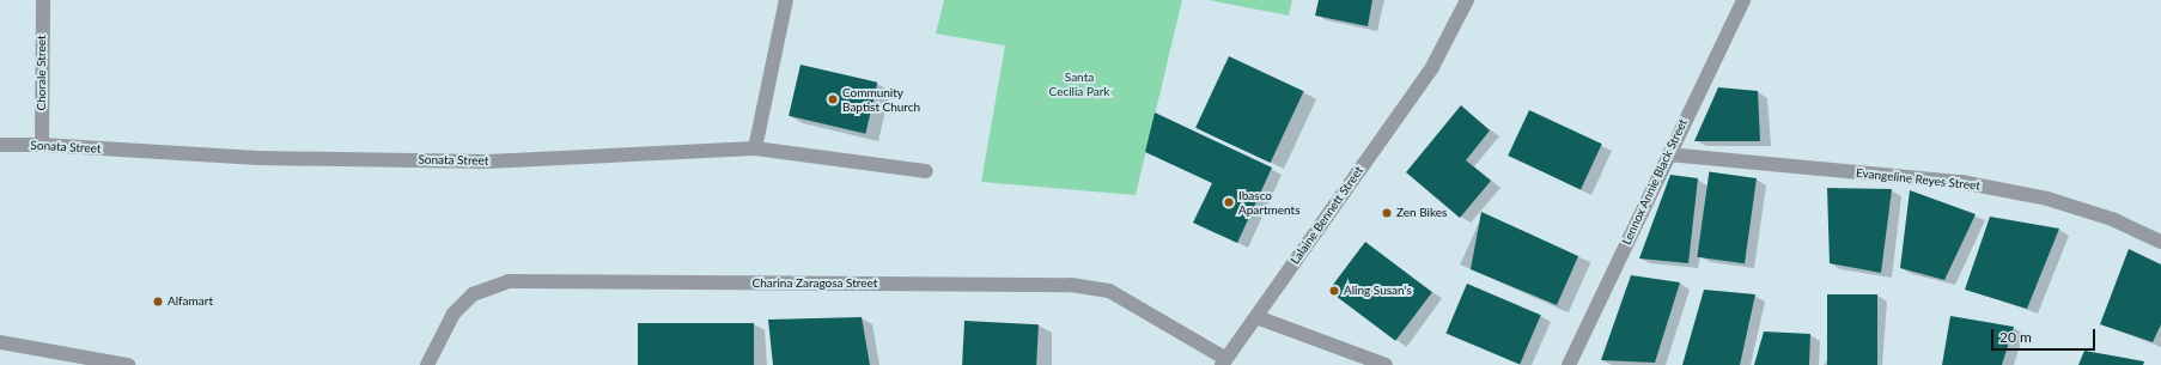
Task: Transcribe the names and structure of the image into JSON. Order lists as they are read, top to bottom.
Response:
{
  "streets": {
    "street": [
      "Chorale Street",
      "Sonata Street",
      "Evangeline Reyes Street",
      "Lennox Annie Black Street",
      "Lalaine Bennett Street",
      "Charina Zaragosa Street"
    ]
  },
  "crossings": [
    ["Chorale Street", "Sonata Street"],
    ["Evangeline Reyes Street", "Lennox Annie Black Street"],
    ["Lalaine Bennett Street", "Charina Zaragosa Street"]
  ],
  "parks": ["Santa Cecilia Park"],
  "places": [
    "Community Baptist Church",
    "Ibasco Apartments",
    "Zen Bikes",
    "Aling Susan's",
    "Alfamart"
  ],
  "scale_bar": "20 m"
}
